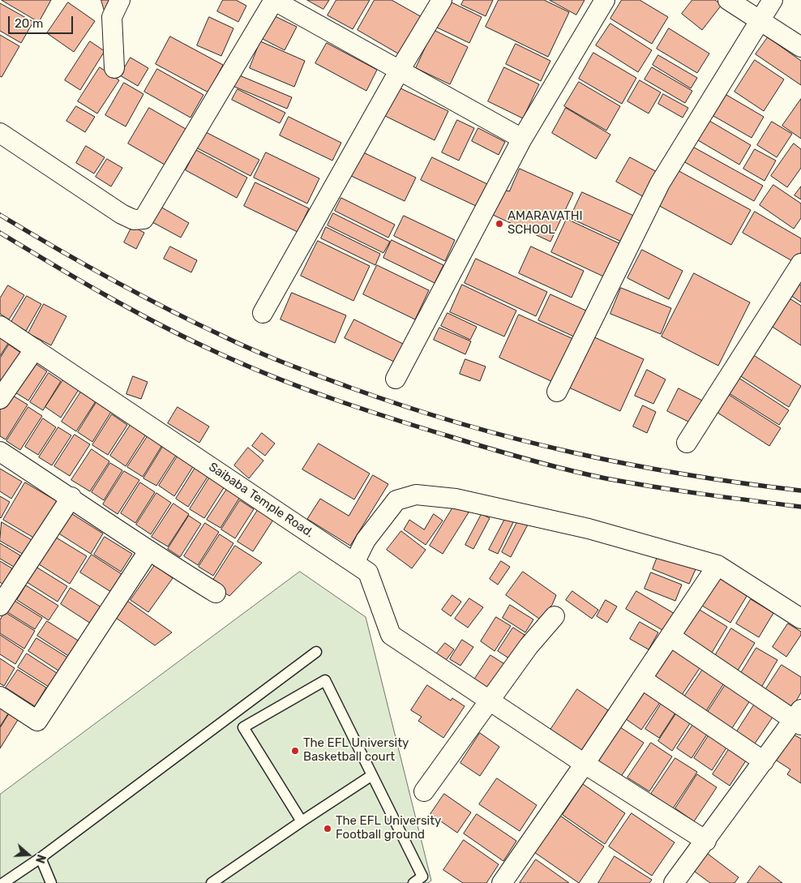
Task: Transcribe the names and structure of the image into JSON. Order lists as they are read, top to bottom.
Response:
{
  "streets": {
    "street": ["Saibaba Temple Road."]
  },
  "places": ["AMARAVATHI SCHOOL", "The EFL University Basketball court", "The EFL University Football ground"],
  "scale_bar": "20 m",
  "north": "right"
}
